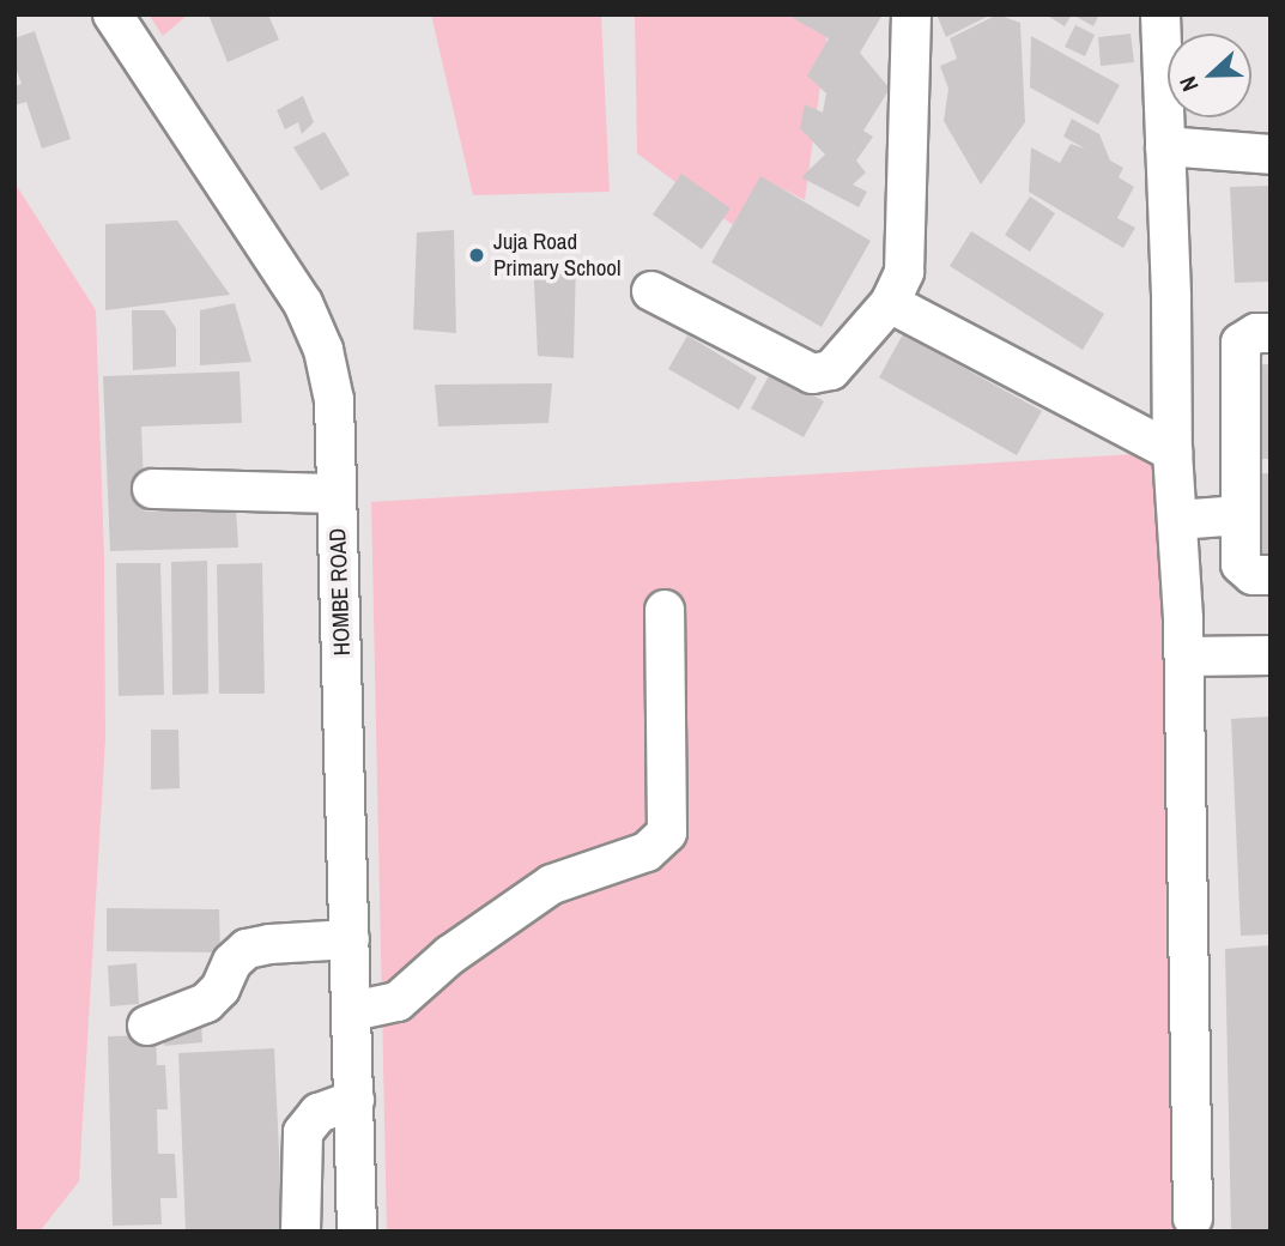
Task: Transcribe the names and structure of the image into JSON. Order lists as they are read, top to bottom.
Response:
{
  "streets": {
    "street": ["HOMBE ROAD"]
  },
  "places": ["Juja Road Primary School"],
  "north": "left"
}
